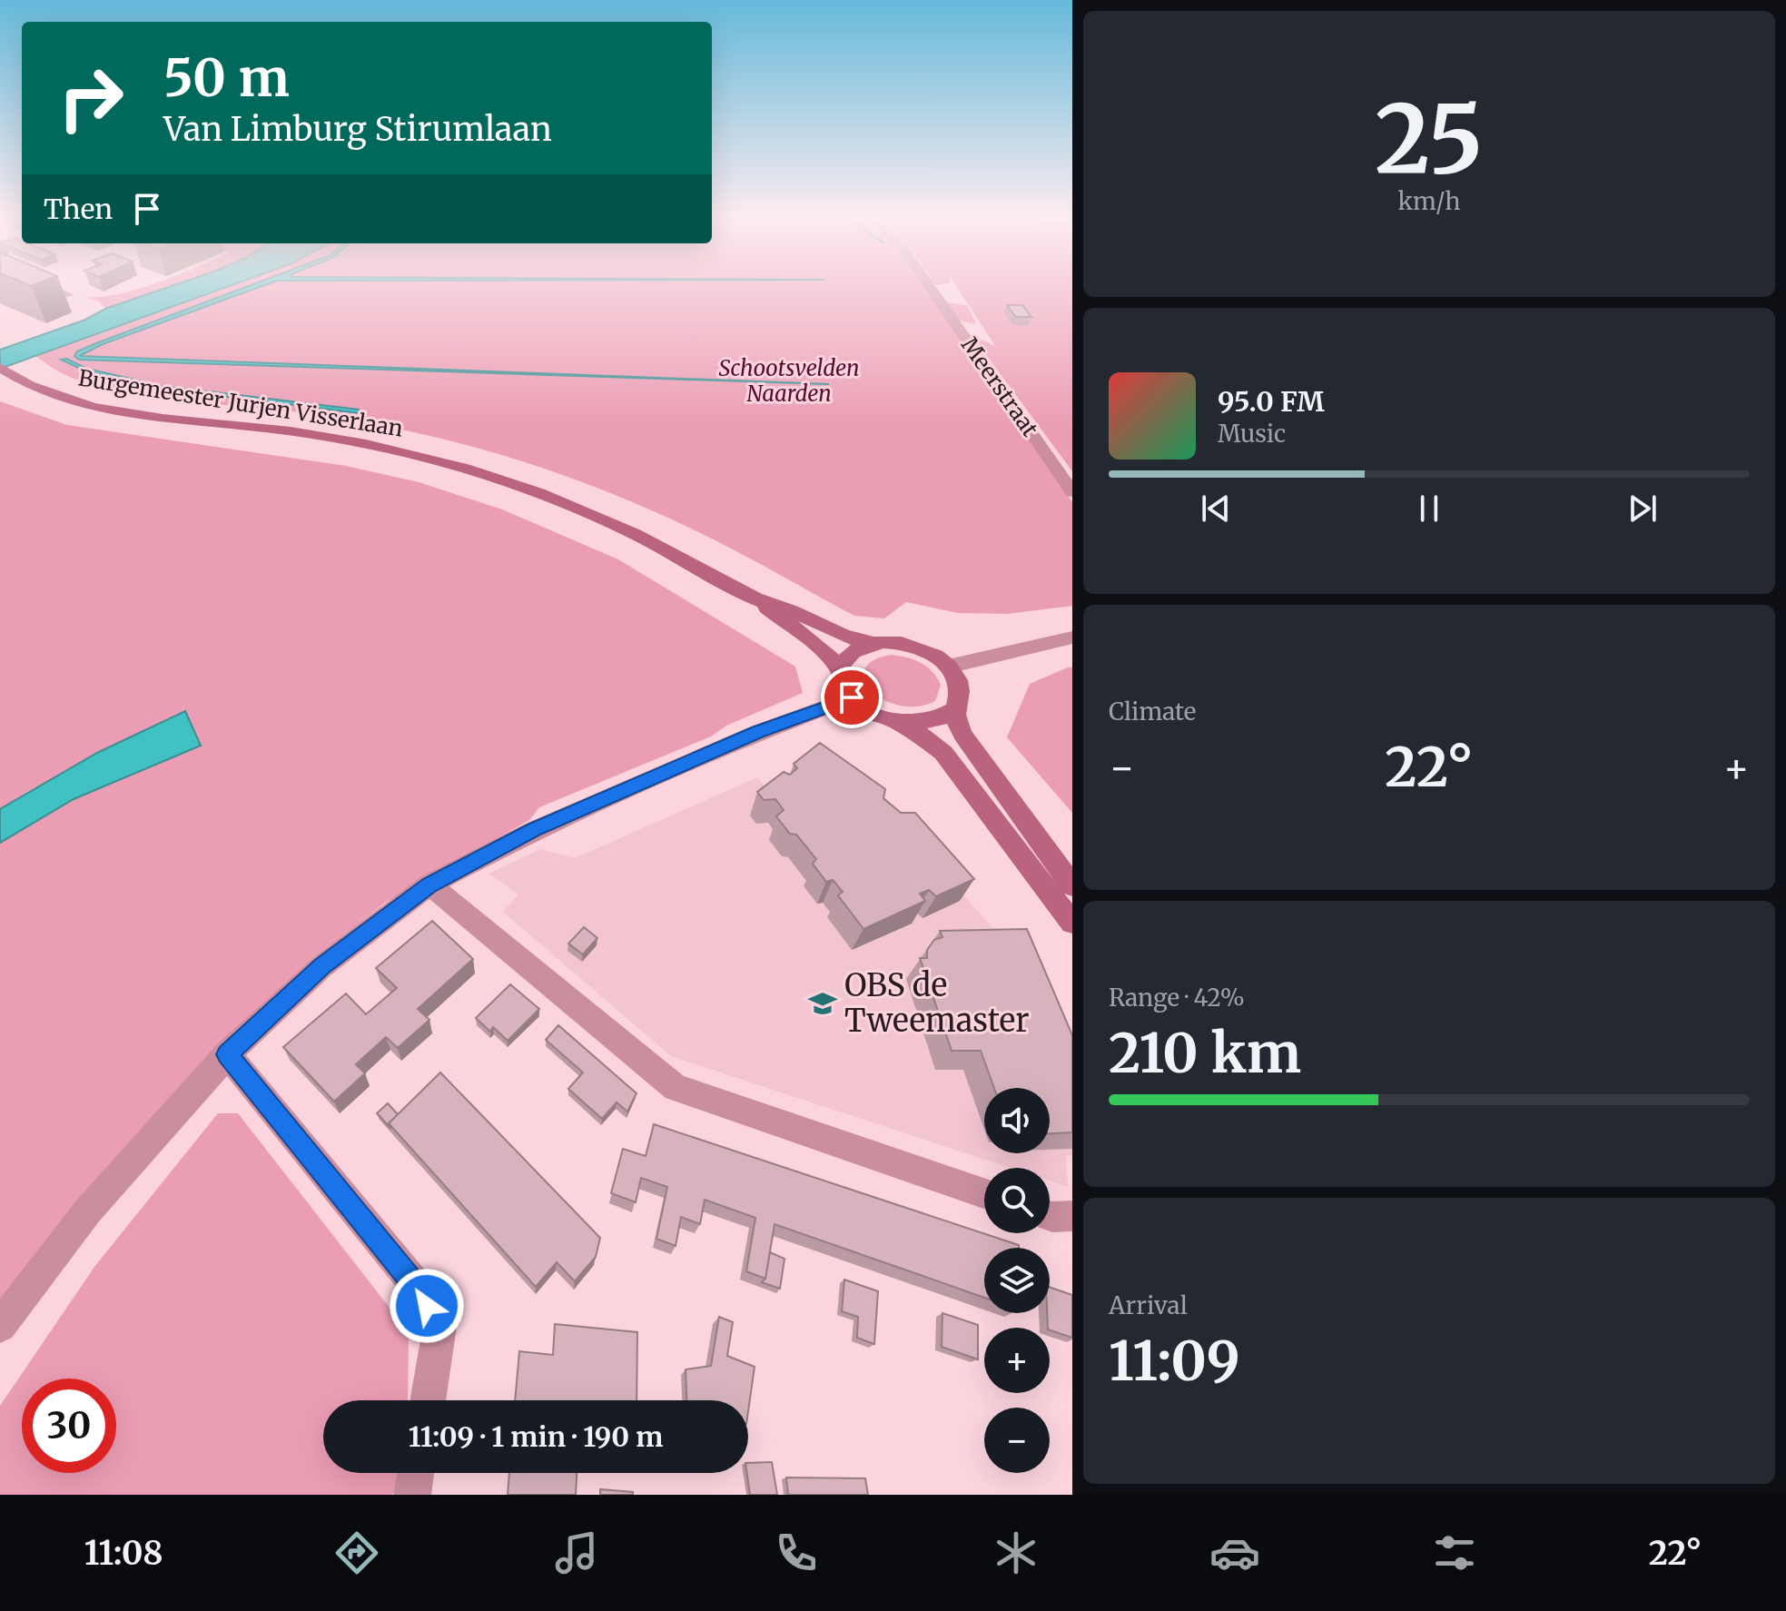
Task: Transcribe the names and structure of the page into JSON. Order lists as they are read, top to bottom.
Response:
{
  "streets": {
    "street": ["Meerstraat", "Burgemeester Jurjen Visserlaan"]
  },
  "parks": ["Schootsvelden Naarden"],
  "places": {
    "school or university": ["OBS de Tweemaster"]
  },
  "page": {
    "tile": [
      ["25", "km/h"],
      "Climate",
      ["Range · 42%", "210 km"],
      ["Arrival", "11:09"]
    ],
    "turn": ["50 m", "Van Limburg Stirumlaan"],
    "then": "Then",
    "song": ["95.0 FM", "Music"],
    "heat": ["−", "22°", "+"],
    "map_buttons": ["+", "−"],
    "limit": "30",
    "trip": "11:09 · 1 min · 190 m",
    "tabs": ["11:08", "22°"]
  }
}
